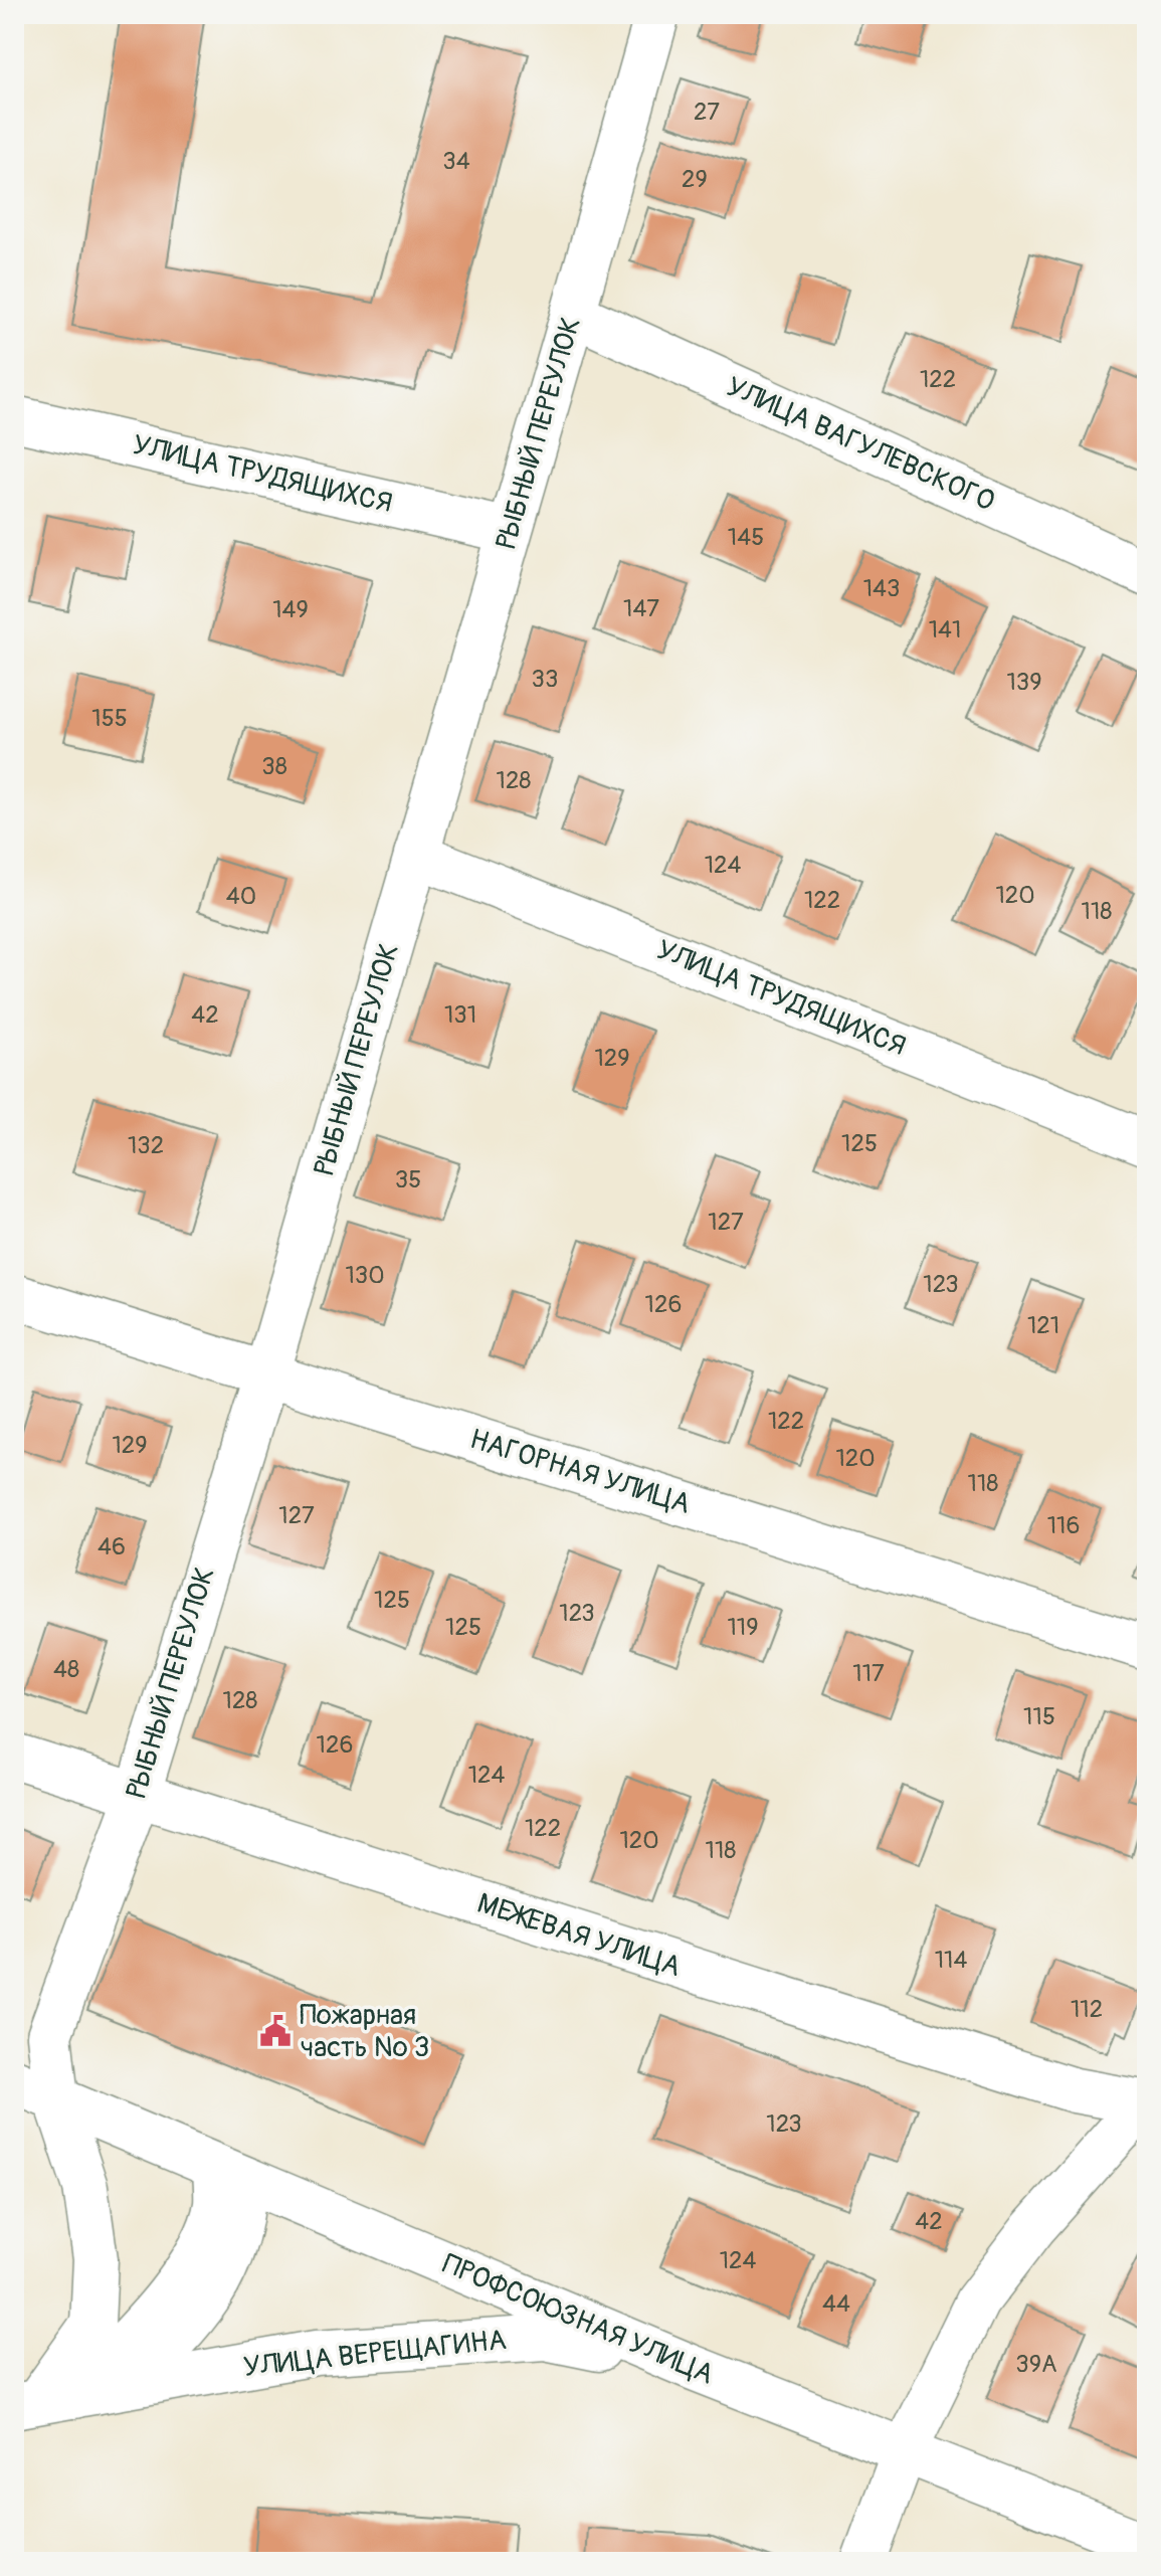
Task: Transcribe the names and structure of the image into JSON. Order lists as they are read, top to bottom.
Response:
{
  "streets": {
    "street": [
      "РЫБНЫЙ ПЕРЕУЛОК",
      "УЛИЦА ВАГУЛЕВСКОГО",
      "УЛИЦА ТРУДЯЩИХСЯ",
      "НАГОРНАЯ УЛИЦА",
      "МЕЖЕВАЯ УЛИЦА",
      "ПРОФСОЮЗНАЯ УЛИЦА",
      "УЛИЦА ВЕРЕЩАГИНА"
    ]
  },
  "crossings": [
    ["РЫБНЫЙ ПЕРЕУЛОК", "УЛИЦА ВАГУЛЕВСКОГО"],
    ["РЫБНЫЙ ПЕРЕУЛОК", "УЛИЦА ТРУДЯЩИХСЯ"],
    ["РЫБНЫЙ ПЕРЕУЛОК", "НАГОРНАЯ УЛИЦА"],
    ["РЫБНЫЙ ПЕРЕУЛОК", "МЕЖЕВАЯ УЛИЦА"],
    ["РЫБНЫЙ ПЕРЕУЛОК", "ПРОФСОЮЗНАЯ УЛИЦА"],
    ["РЫБНЫЙ ПЕРЕУЛОК", "УЛИЦА ВЕРЕЩАГИНА"],
    ["ПРОФСОЮЗНАЯ УЛИЦА", "УЛИЦА ВЕРЕЩАГИНА"]
  ],
  "places": {
    "public building": ["Пожарная часть № 3"]
  },
  "house_numbers": [
    "27",
    "34",
    "29",
    "122",
    "145",
    "143",
    "147",
    "149",
    "141",
    "33",
    "139",
    "155",
    "38",
    "128",
    "124",
    "120",
    "40",
    "122",
    "118",
    "42",
    "131",
    "129",
    "125",
    "132",
    "35",
    "127",
    "130",
    "123",
    "126",
    "121",
    "122",
    "129",
    "120",
    "118",
    "127",
    "116",
    "46",
    "125",
    "123",
    "125",
    "119",
    "48",
    "117",
    "128",
    "115",
    "126",
    "124",
    "122",
    "120",
    "118",
    "114",
    "112",
    "123",
    "42",
    "124",
    "44",
    "39А"
  ]
}
